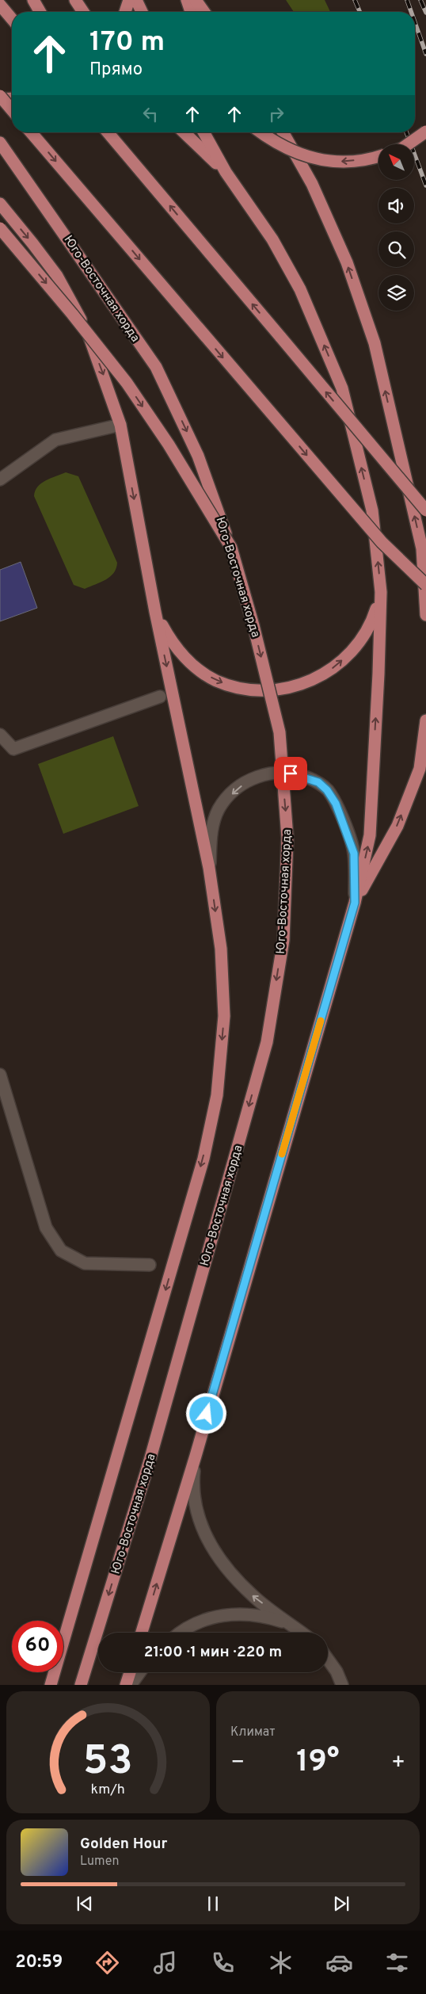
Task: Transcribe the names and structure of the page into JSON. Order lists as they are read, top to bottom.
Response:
{
  "streets": {
    "main road": ["Юго-Восточная хорда"]
  },
  "north": "top left",
  "page": {
    "turn": ["170 m", "Прямо"],
    "limit": "60",
    "trip": "21:00 · 1 мин · 220 m",
    "tile": "Климат",
    "heat": ["−", "19°", "+"],
    "song": ["Golden Hour", "Lumen"],
    "tabs": "20:59",
    "gauge": ["53", "km/h"]
  }
}
